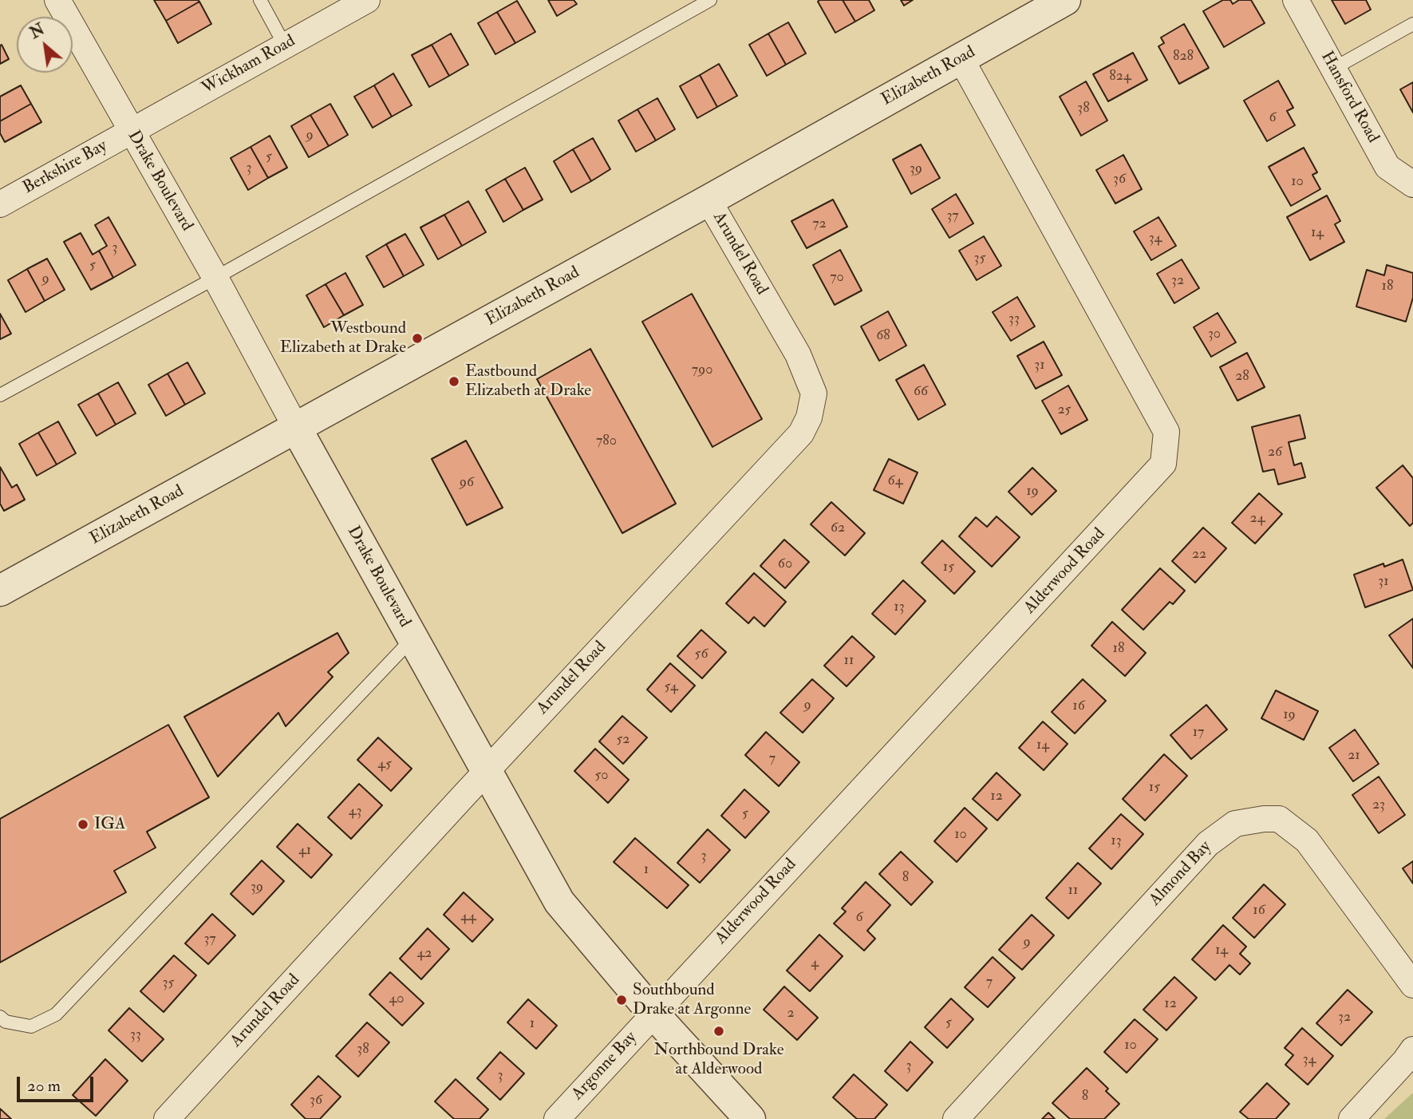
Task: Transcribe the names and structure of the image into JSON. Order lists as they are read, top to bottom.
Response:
{
  "streets": {
    "street": [
      "Wickham Road",
      "Elizabeth Road",
      "Hansford Road",
      "Berkshire Bay",
      "Drake Boulevard",
      "Arundel Road",
      "Alderwood Road",
      "Almond Bay",
      "Argonne Bay"
    ]
  },
  "crossings": [
    ["Wickham Road", "Berkshire Bay"],
    ["Wickham Road", "Drake Boulevard"],
    ["Elizabeth Road", "Drake Boulevard"],
    ["Elizabeth Road", "Arundel Road"],
    ["Elizabeth Road", "Alderwood Road"],
    ["Berkshire Bay", "Drake Boulevard"],
    ["Drake Boulevard", "Arundel Road"],
    ["Drake Boulevard", "Alderwood Road"],
    ["Drake Boulevard", "Argonne Bay"],
    ["Alderwood Road", "Argonne Bay"]
  ],
  "places": [
    "Westbound Elizabeth at Drake",
    "Eastbound Elizabeth at Drake",
    "IGA",
    "Southbound Drake at Argonne",
    "Northbound Drake at Alderwood"
  ],
  "house_numbers": [
    "828",
    "824",
    "38",
    "6",
    "9",
    "5",
    "3",
    "39",
    "36",
    "10",
    "37",
    "72",
    "14",
    "34",
    "3",
    "35",
    "5",
    "70",
    "9",
    "32",
    "18",
    "33",
    "30",
    "68",
    "31",
    "790",
    "28",
    "66",
    "25",
    "780",
    "26",
    "64",
    "96",
    "19",
    "24",
    "62",
    "22",
    "60",
    "15",
    "31",
    "13",
    "18",
    "56",
    "11",
    "54",
    "9",
    "16",
    "19",
    "17",
    "52",
    "14",
    "21",
    "7",
    "45",
    "50",
    "15",
    "12",
    "23",
    "43",
    "5",
    "10",
    "13",
    "41",
    "3",
    "1",
    "8",
    "39",
    "11",
    "16",
    "44",
    "6",
    "37",
    "9",
    "14",
    "42",
    "4",
    "7",
    "35",
    "40",
    "12",
    "2",
    "32",
    "5",
    "1",
    "33",
    "10",
    "38",
    "34",
    "3",
    "3",
    "8",
    "36"
  ],
  "scale_bar": "20 m",
  "north": "top left"
}
